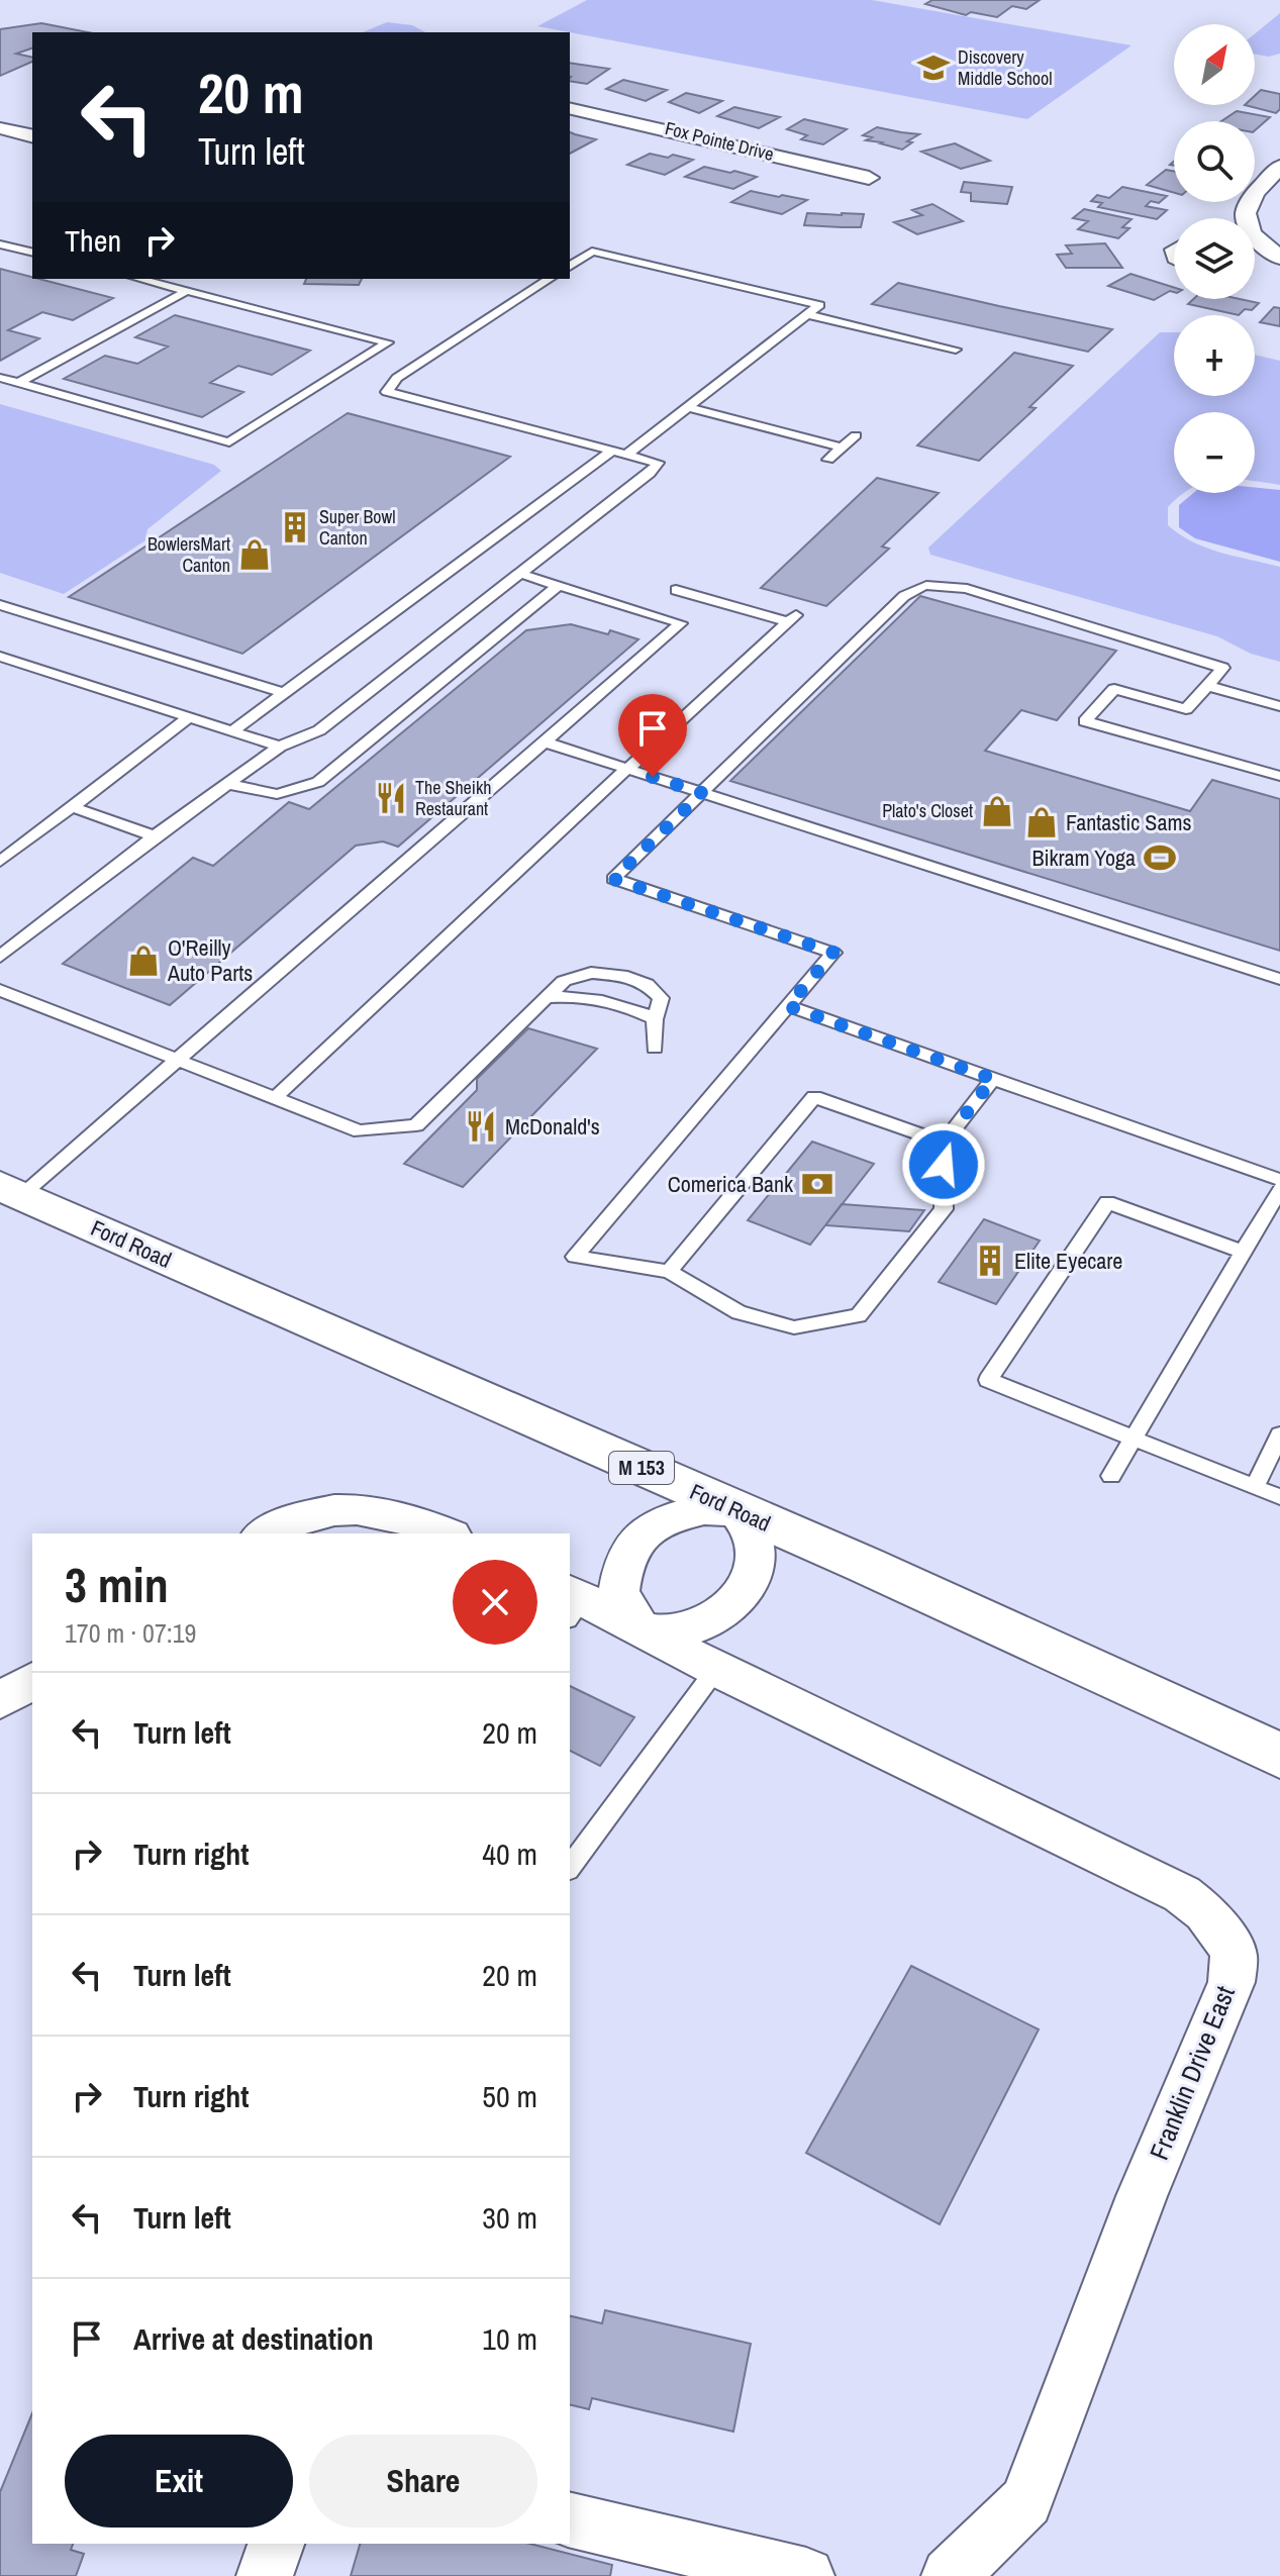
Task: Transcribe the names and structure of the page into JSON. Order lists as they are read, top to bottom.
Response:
{
  "streets": {
    "main road": ["Ford Road", "M 153"],
    "street": ["Fox Pointe Drive", "Franklin Drive East"]
  },
  "crossings": [
    ["Ford Road", "Franklin Drive East"]
  ],
  "places": {
    "school or university": ["Discovery Middle School"],
    "building": ["Super Bowl Canton", "Elite Eyecare"],
    "shop": [
      "BowlersMart Canton",
      "Plato's Closet",
      "Fantastic Sams",
      "O'Reilly Auto Parts"
    ],
    "restaurant": ["The Sheikh Restaurant", "McDonald's"],
    "sports": ["Bikram Yoga"],
    "bank": ["Comerica Bank"]
  },
  "north": "top right",
  "page": {
    "map_buttons": ["+", "−"],
    "turn": ["20 m", "Turn left"],
    "then": "Then",
    "heading": ["3 min", "170 m · 07:19"],
    "list": [
      {
        "name": "Turn left",
        "value": "20 m"
      },
      {
        "name": "Turn right",
        "value": "40 m"
      },
      {
        "name": "Turn left",
        "value": "20 m"
      },
      {
        "name": "Turn right",
        "value": "50 m"
      },
      {
        "name": "Turn left",
        "value": "30 m"
      },
      {
        "name": "Arrive at destination",
        "value": "10 m"
      }
    ],
    "buttons": ["Exit", "Share"]
  }
}
